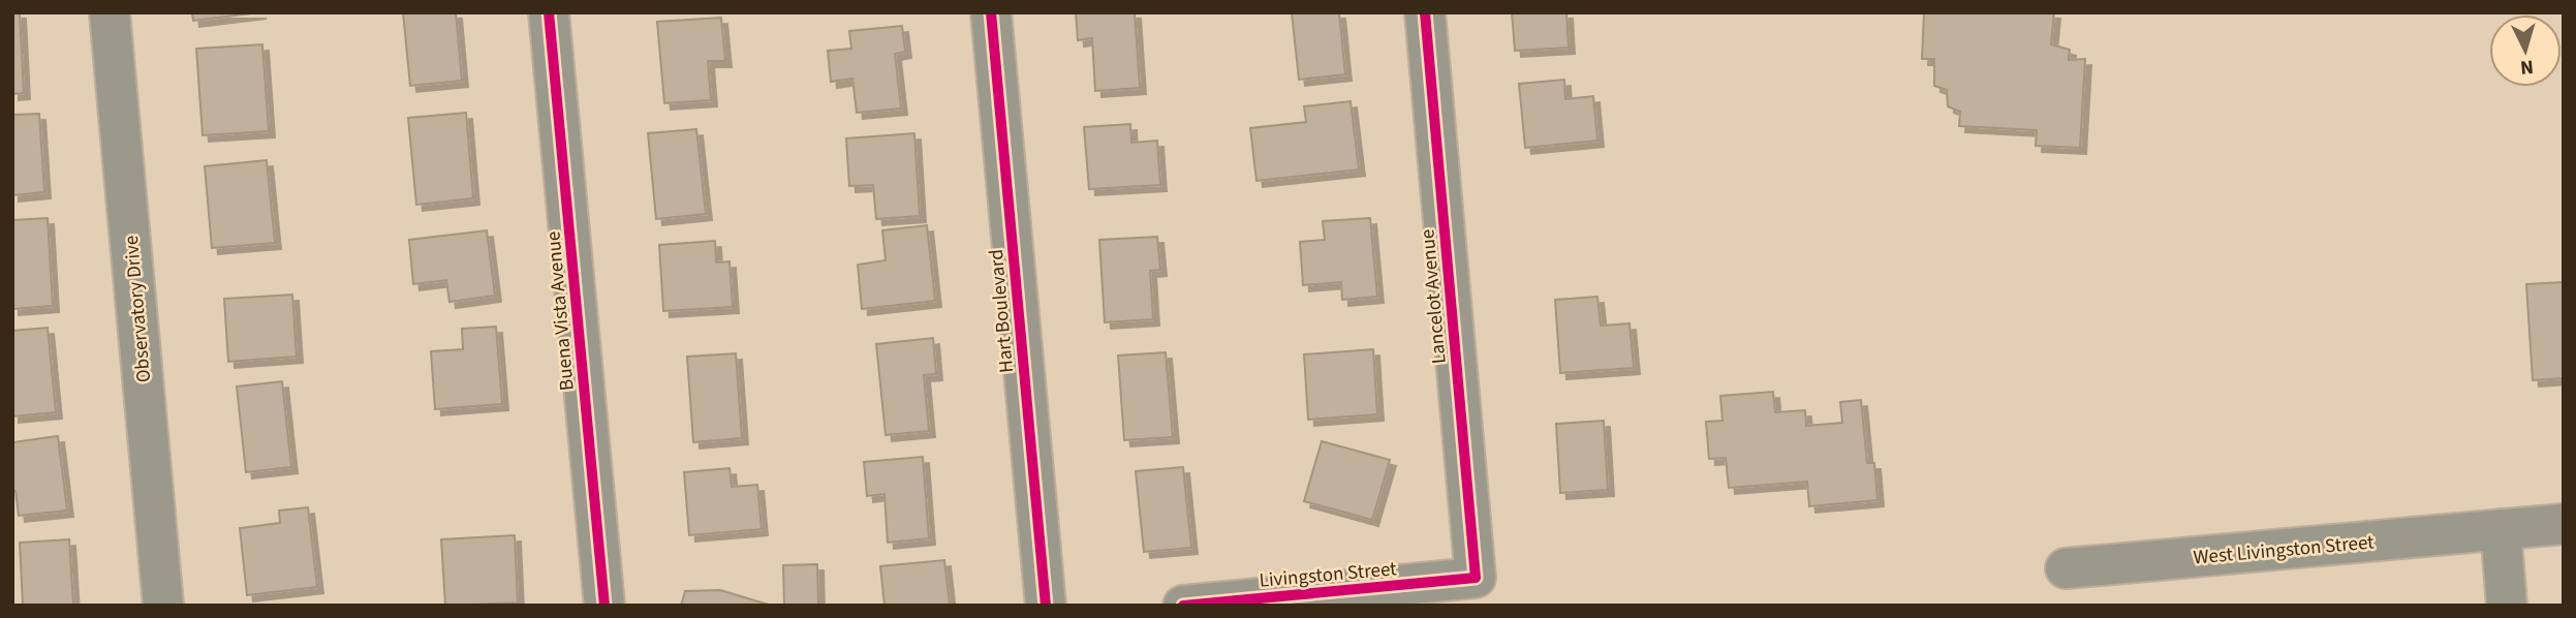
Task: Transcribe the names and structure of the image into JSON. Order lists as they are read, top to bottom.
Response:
{
  "streets": {
    "street": [
      "Lancelot Avenue",
      "Observatory Drive",
      "Buena Vista Avenue",
      "Hart Boulevard",
      "West Livingston Street",
      "Livingston Street"
    ]
  },
  "crossings": [
    ["Lancelot Avenue", "Livingston Street"]
  ],
  "north": "bottom"
}
